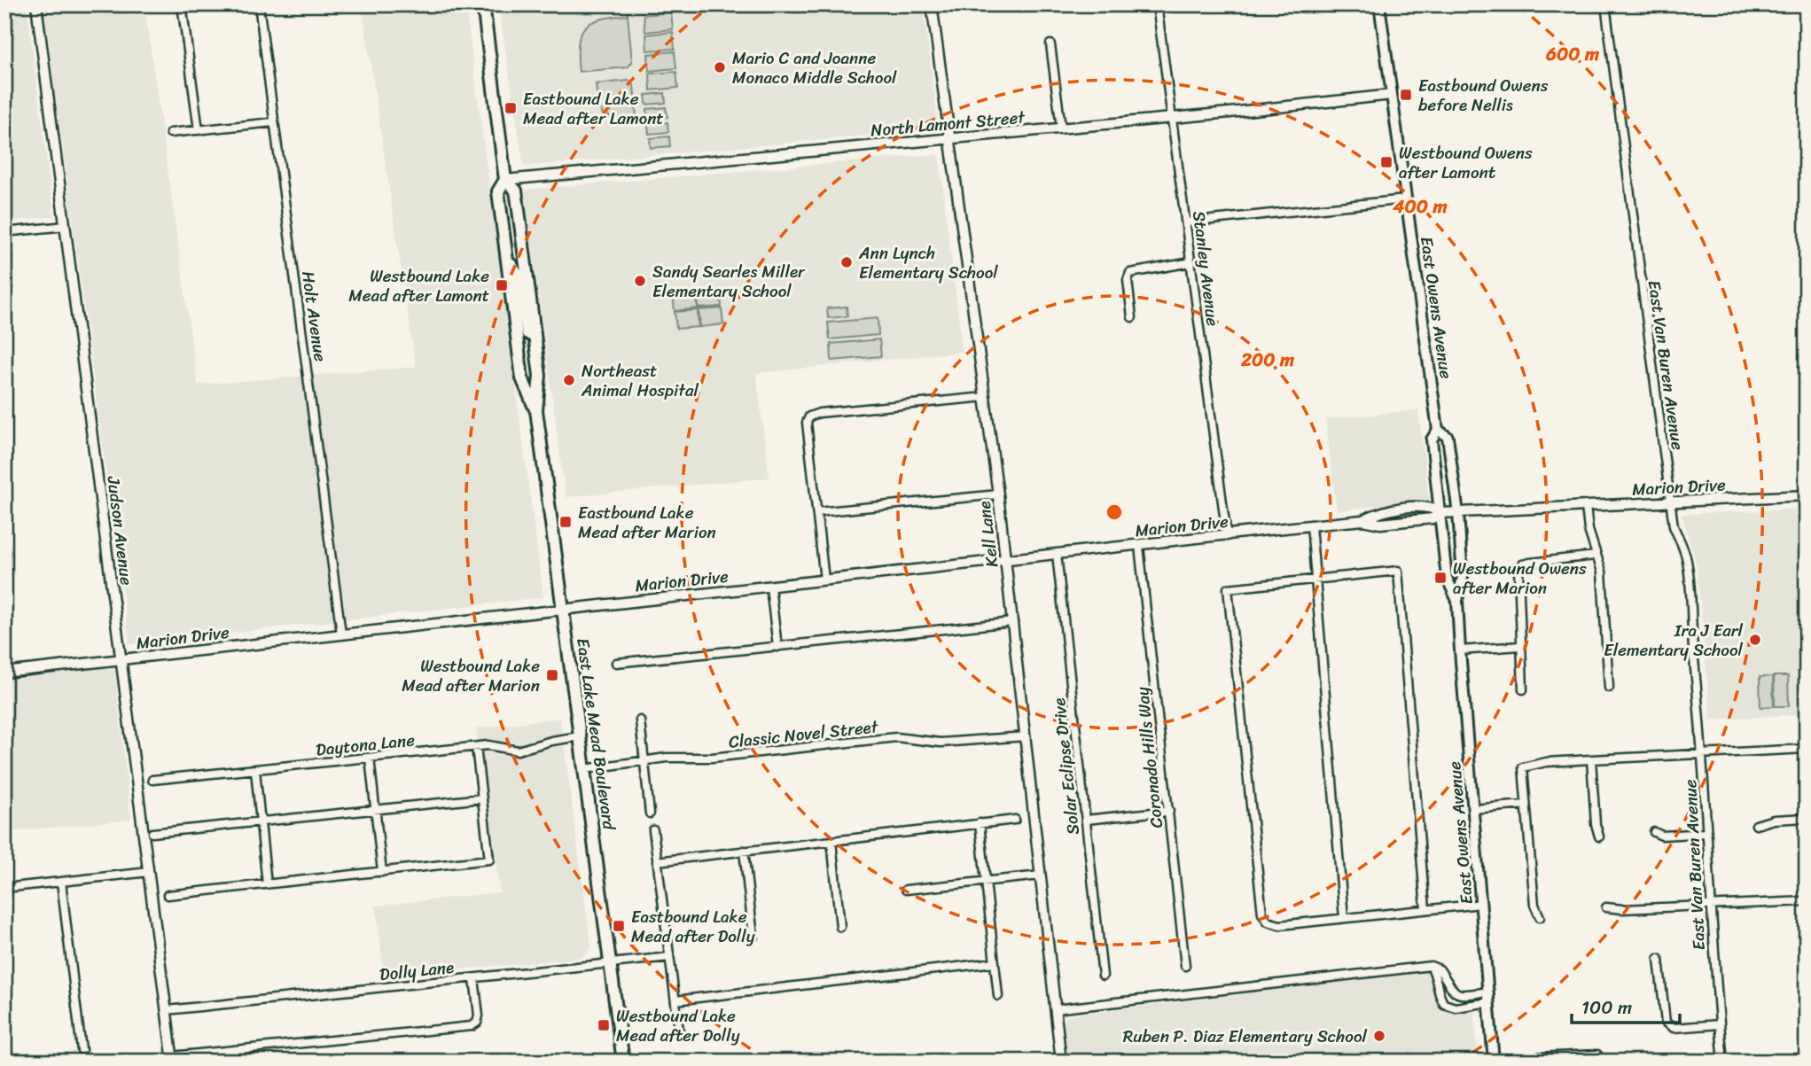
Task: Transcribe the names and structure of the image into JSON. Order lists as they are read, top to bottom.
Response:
{
  "streets": {
    "main road": ["East Owens Avenue", "East Lake Mead Boulevard"],
    "street": [
      "North Lamont Street",
      "Stanley Avenue",
      "Holt Avenue",
      "East Van Buren Avenue",
      "Marion Drive",
      "Judson Avenue",
      "Kell Lane",
      "Classic Novel Street",
      "Daytona Lane",
      "Coronado Hills Way",
      "Solar Eclipse Drive",
      "Dolly Lane"
    ]
  },
  "crossings": [
    ["North Lamont Street", "Stanley Avenue"],
    ["North Lamont Street", "East Owens Avenue"],
    ["North Lamont Street", "Kell Lane"],
    ["North Lamont Street", "East Lake Mead Boulevard"],
    ["Stanley Avenue", "Marion Drive"],
    ["East Owens Avenue", "Marion Drive"],
    ["Holt Avenue", "Marion Drive"],
    ["East Van Buren Avenue", "Marion Drive"],
    ["Marion Drive", "Judson Avenue"],
    ["Marion Drive", "Kell Lane"],
    ["Marion Drive", "East Lake Mead Boulevard"],
    ["Marion Drive", "Coronado Hills Way"],
    ["Marion Drive", "Solar Eclipse Drive"],
    ["Judson Avenue", "Dolly Lane"],
    ["Kell Lane", "Classic Novel Street"],
    ["East Lake Mead Boulevard", "Classic Novel Street"],
    ["East Lake Mead Boulevard", "Daytona Lane"],
    ["East Lake Mead Boulevard", "Dolly Lane"]
  ],
  "places": {
    "other": [
      "Mario C and Joanne Monaco Middle School",
      "Ann Lynch Elementary School",
      "Sandy Searles Miller Elementary School",
      "Northeast Animal Hospital",
      "Ira J Earl Elementary School",
      "Ruben P. Diaz Elementary School"
    ],
    "transit": [
      "Eastbound Owens before Nellis",
      "Eastbound Lake Mead after Lamont",
      "Westbound Owens after Lamont",
      "Westbound Lake Mead after Lamont",
      "Eastbound Lake Mead after Marion",
      "Westbound Owens after Marion",
      "Westbound Lake Mead after Marion",
      "Eastbound Lake Mead after Dolly",
      "Westbound Lake Mead after Dolly"
    ]
  },
  "scale_bar": "100 m",
  "rings": ["600 m", "400 m", "200 m"]
}
